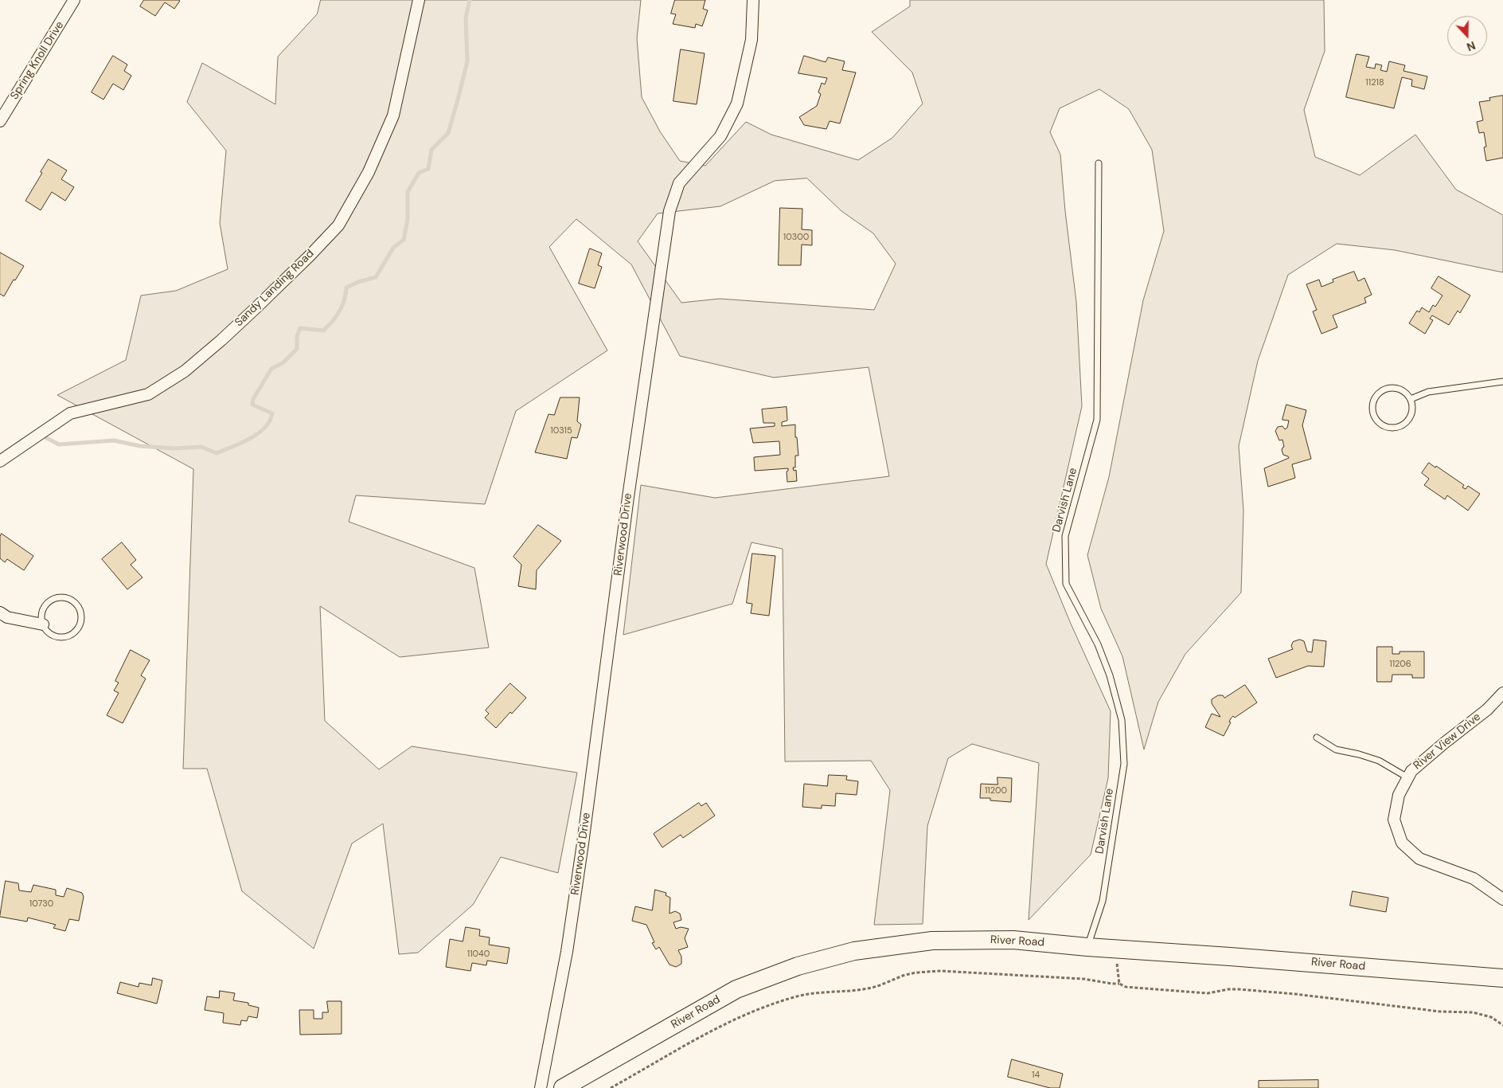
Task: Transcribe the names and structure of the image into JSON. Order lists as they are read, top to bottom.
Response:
{
  "streets": {
    "main road": ["River Road"],
    "street": [
      "Spring Knoll Drive",
      "Sandy Landing Road",
      "Riverwood Drive",
      "River View Drive"
    ],
    "lane": ["Darvish Lane"]
  },
  "crossings": [
    ["Darvish Lane", "River Road"]
  ],
  "house_numbers": [
    "11218",
    "10300",
    "10315",
    "11206",
    "11200",
    "10730",
    "11040",
    "14"
  ],
  "north": "bottom"
}
